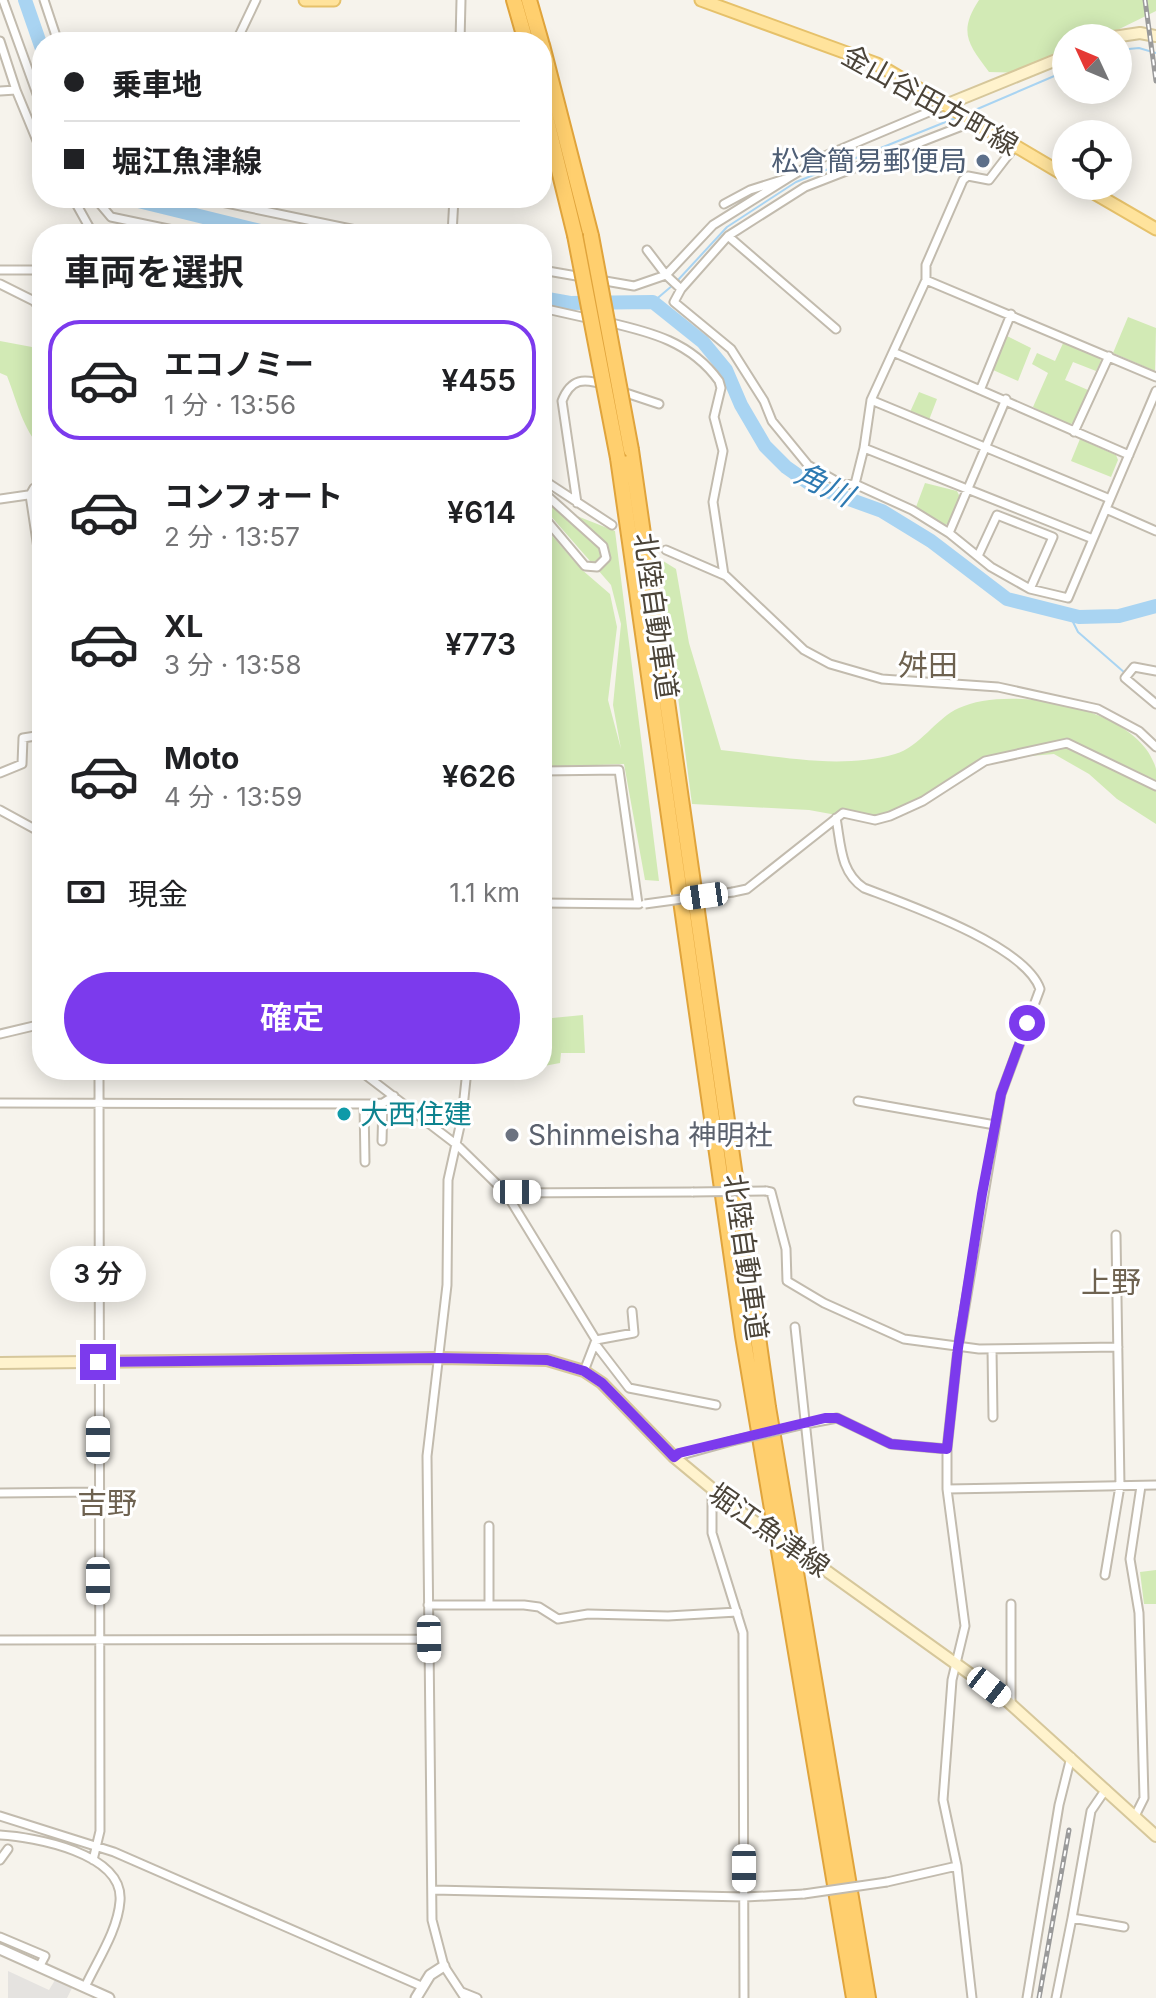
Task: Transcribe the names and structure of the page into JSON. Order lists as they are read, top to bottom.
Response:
{
  "streets": {
    "highway": ["北陸自動車道"],
    "main road": ["金山谷田方町線", "堀江魚津線"]
  },
  "districts": ["舛田", "上野", "吉野"],
  "water": ["角川"],
  "places": ["松倉簡易郵便局", "大西住建", "Shinmeisha 神明社"],
  "north": "top left",
  "page": {
    "banner": ["乗車地", "堀江魚津線"],
    "heading": "車両を選択",
    "list": [
      {
        "name": "エコノミー",
        "note": "1 分 · 13:56",
        "value": "¥455"
      },
      {
        "name": "コンフォート",
        "note": "2 分 · 13:57",
        "value": "¥614"
      },
      {
        "name": "XL",
        "note": "3 分 · 13:58",
        "value": "¥773"
      },
      {
        "name": "Moto",
        "note": "4 分 · 13:59",
        "value": "¥626"
      }
    ],
    "pay": ["現金", "1.1 km"],
    "buttons": "確定",
    "bubble": "3 分"
  }
}
